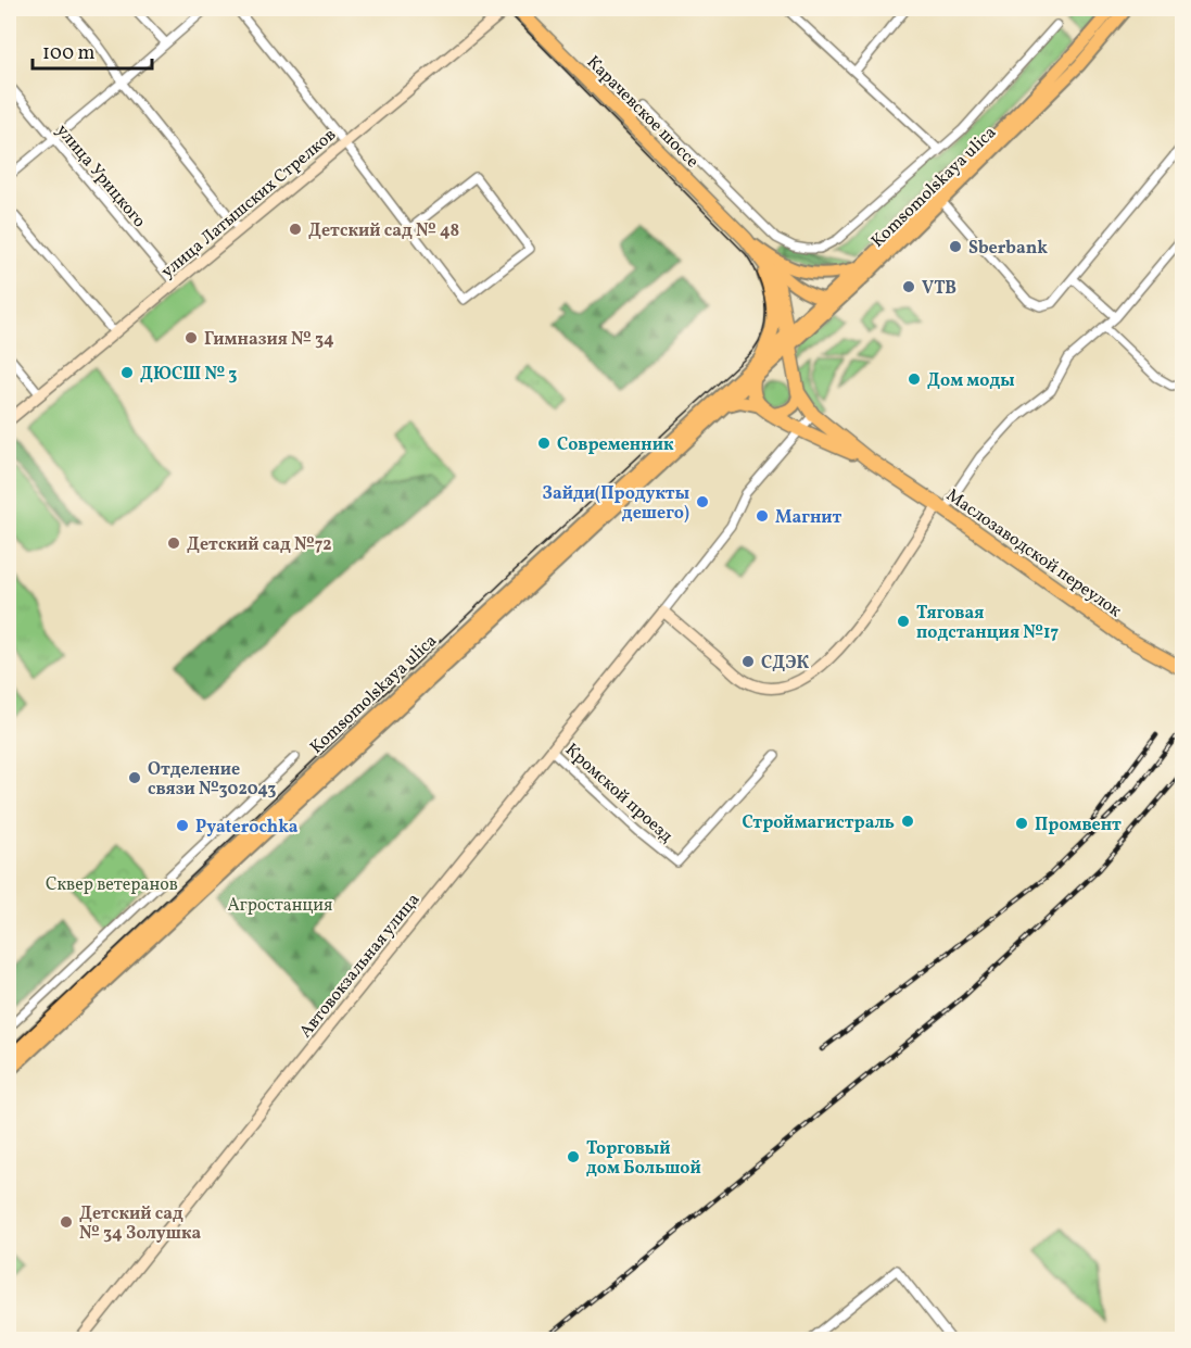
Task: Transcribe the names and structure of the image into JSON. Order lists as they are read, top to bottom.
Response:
{
  "streets": {
    "highway": ["Карачевское шоссе", "Komsomolskaya ulica", "Маслозаводской переулок"],
    "street": [
      "улица Урицкого",
      "улица Латышских Стрелков",
      "Кромской проезд",
      "Автовокзальная улица"
    ]
  },
  "crossings": [
    ["улица Урицкого", "улица Латышских Стрелков"],
    ["Komsomolskaya ulica", "Маслозаводской переулок"],
    ["Маслозаводской переулок", "Автовокзальная улица"],
    ["Кромской проезд", "Автовокзальная улица"]
  ],
  "parks": ["Сквер ветеранов", "Агростанция"],
  "places": [
    "Детский сад № 48",
    "Sberbank",
    "VTB",
    "Гимназия № 34",
    "ДЮСШ № 3",
    "Дом моды",
    "Современник",
    "Зайди(Продукты дешего)",
    "Магнит",
    "Детский сад №72",
    "Тяговая подстанция №17",
    "СДЭК",
    "Отделение связи №302043",
    "Строймагистраль",
    "Промвент",
    "Pyaterochka",
    "Торговый дом Большой",
    "Детский сад № 34 Золушка"
  ],
  "scale_bar": "100 m"
}
